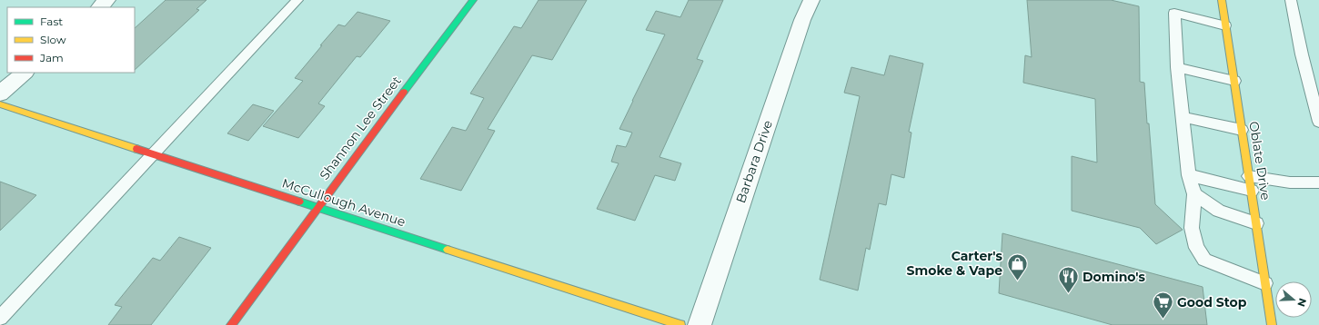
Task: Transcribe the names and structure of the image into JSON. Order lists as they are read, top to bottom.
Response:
{
  "streets": {
    "street": [
      "Shannon Lee Street",
      "Oblate Drive",
      "Barbara Drive",
      "McCullough Avenue"
    ]
  },
  "crossings": [
    ["Shannon Lee Street", "McCullough Avenue"]
  ],
  "places": {
    "shop": ["Carter's Smoke & Vape"],
    "restaurant": ["Domino's"],
    "supermarket": ["Good Stop"]
  },
  "legend": ["Fast", "Slow", "Jam"],
  "north": "right"
}
